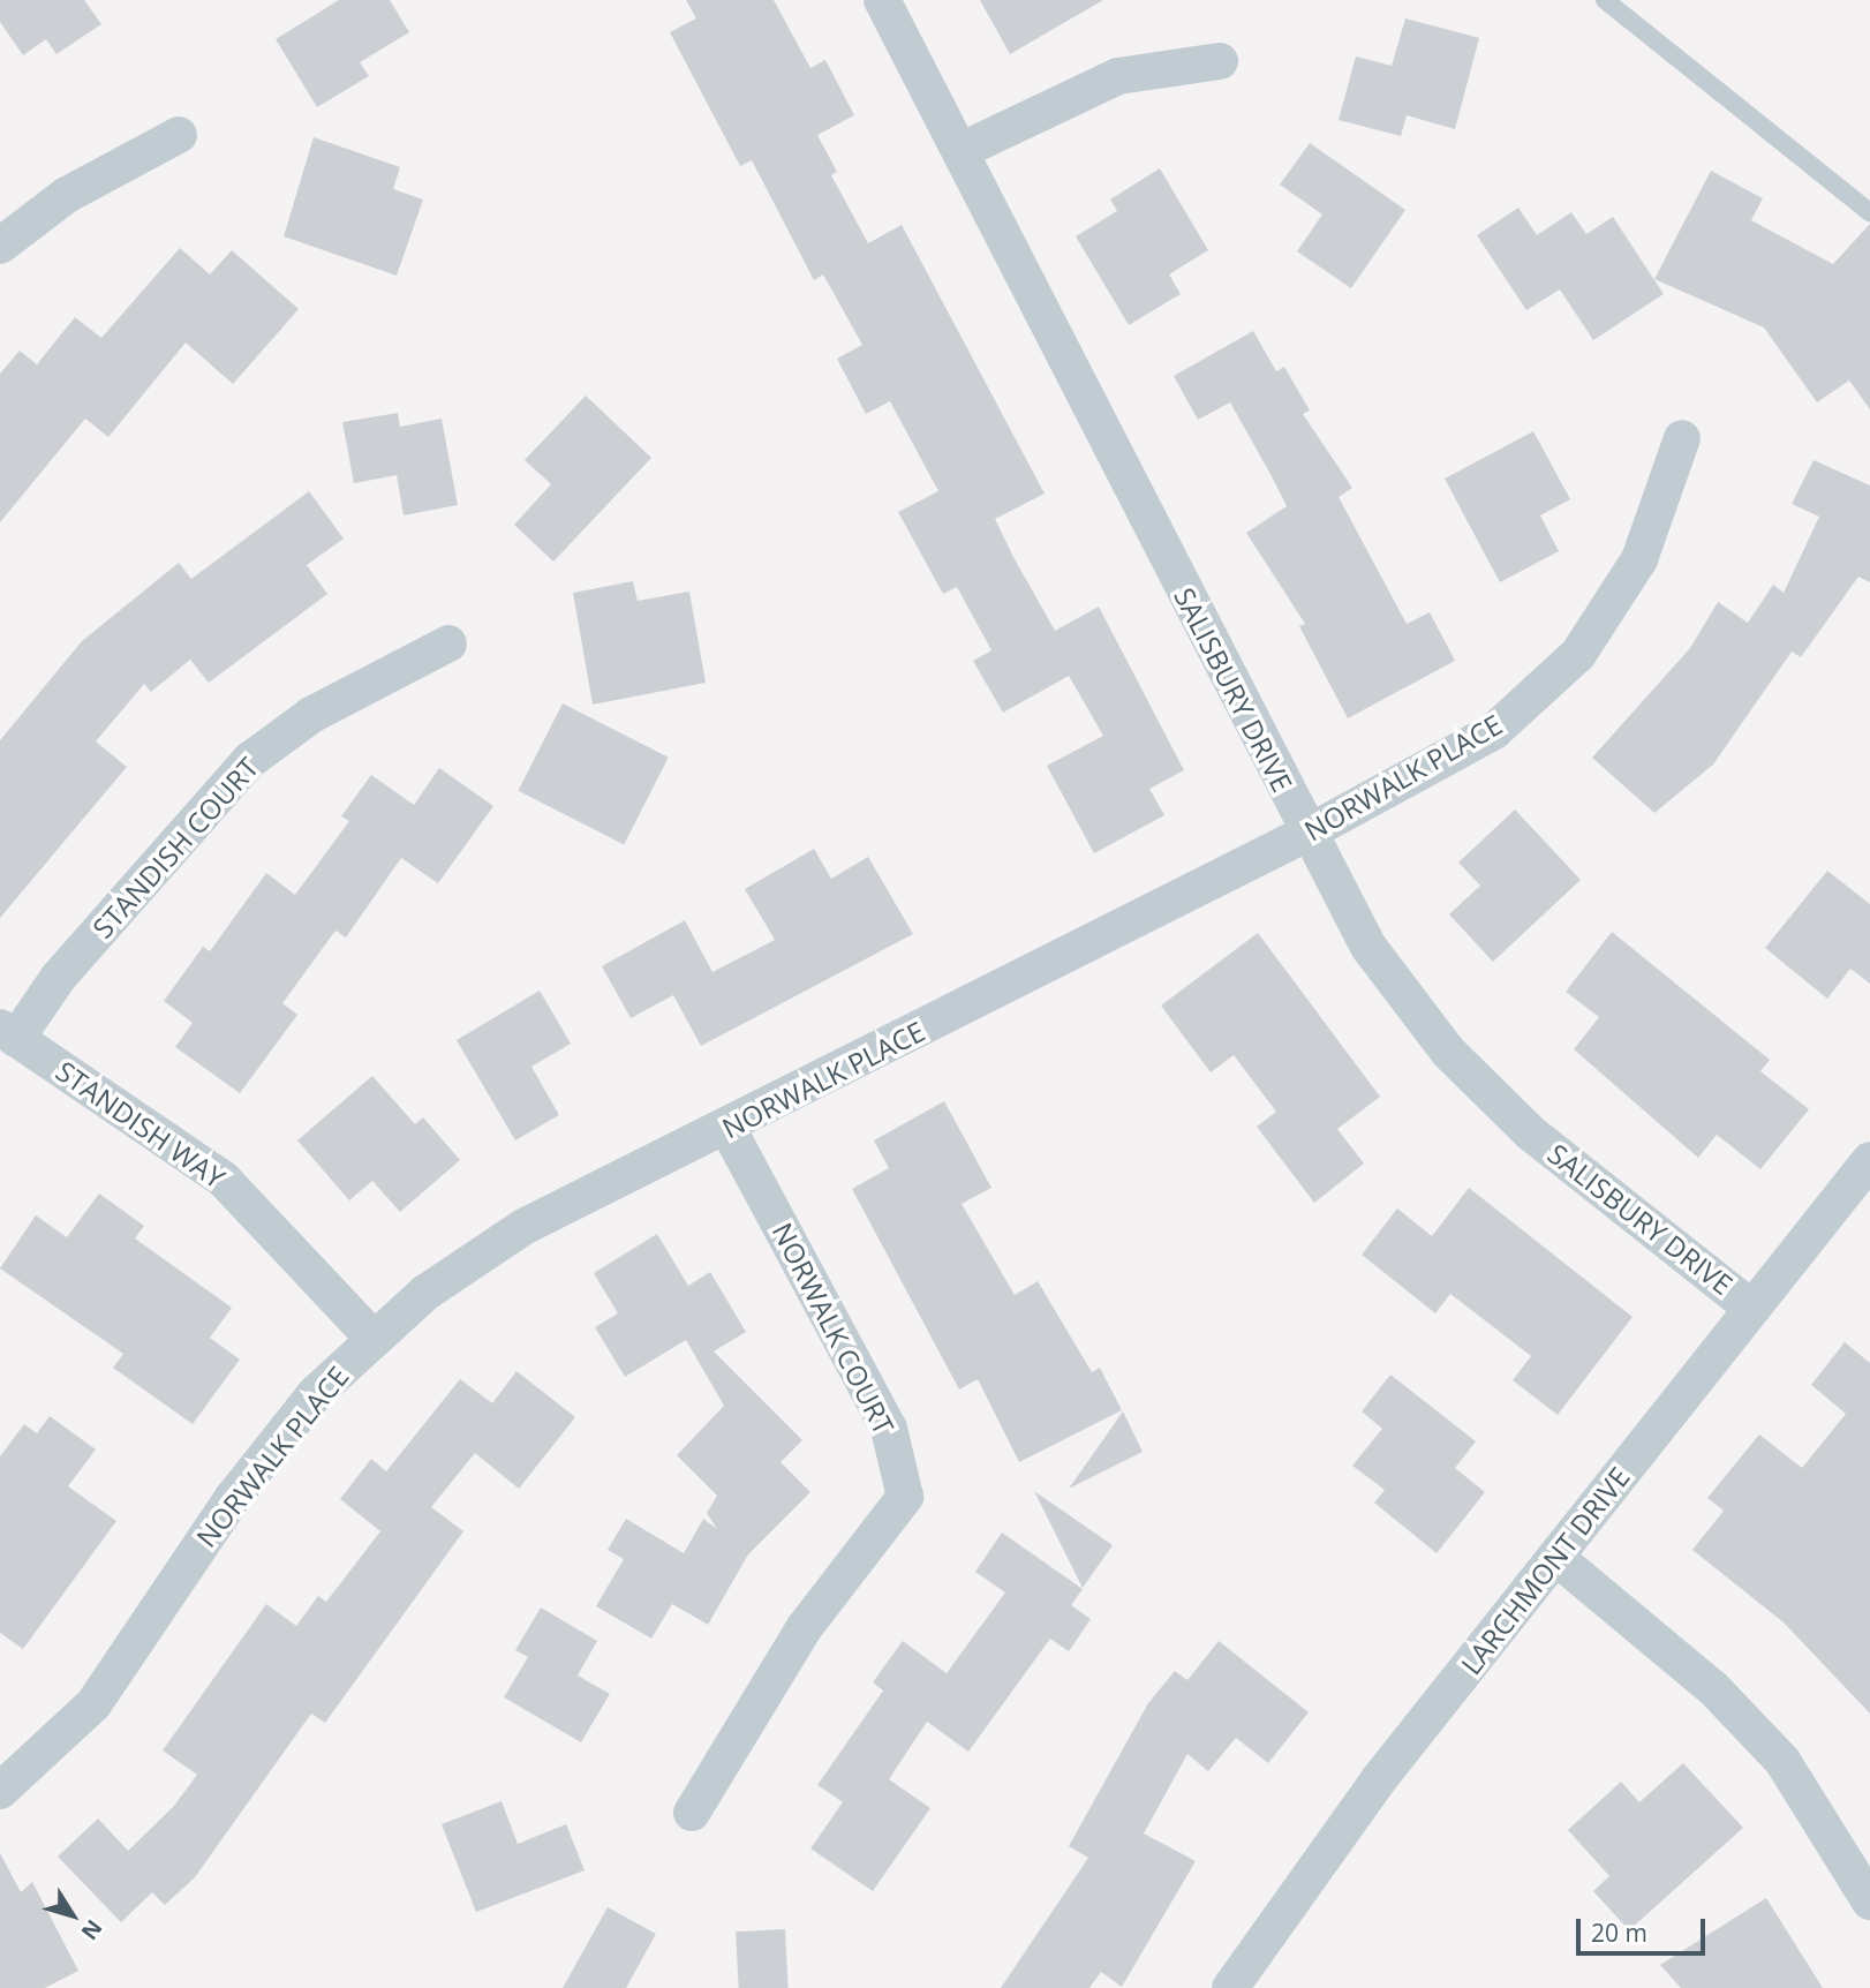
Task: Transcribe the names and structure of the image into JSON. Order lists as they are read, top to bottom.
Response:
{
  "streets": {
    "street": [
      "SALISBURY DRIVE",
      "NORWALK PLACE",
      "STANDISH COURT",
      "STANDISH WAY",
      "NORWALK COURT",
      "LARCHMONT DRIVE"
    ]
  },
  "crossings": [
    ["SALISBURY DRIVE", "NORWALK PLACE"],
    ["SALISBURY DRIVE", "LARCHMONT DRIVE"],
    ["NORWALK PLACE", "STANDISH WAY"],
    ["NORWALK PLACE", "NORWALK COURT"],
    ["STANDISH COURT", "STANDISH WAY"]
  ],
  "scale_bar": "20 m",
  "north": "bottom right"
}
